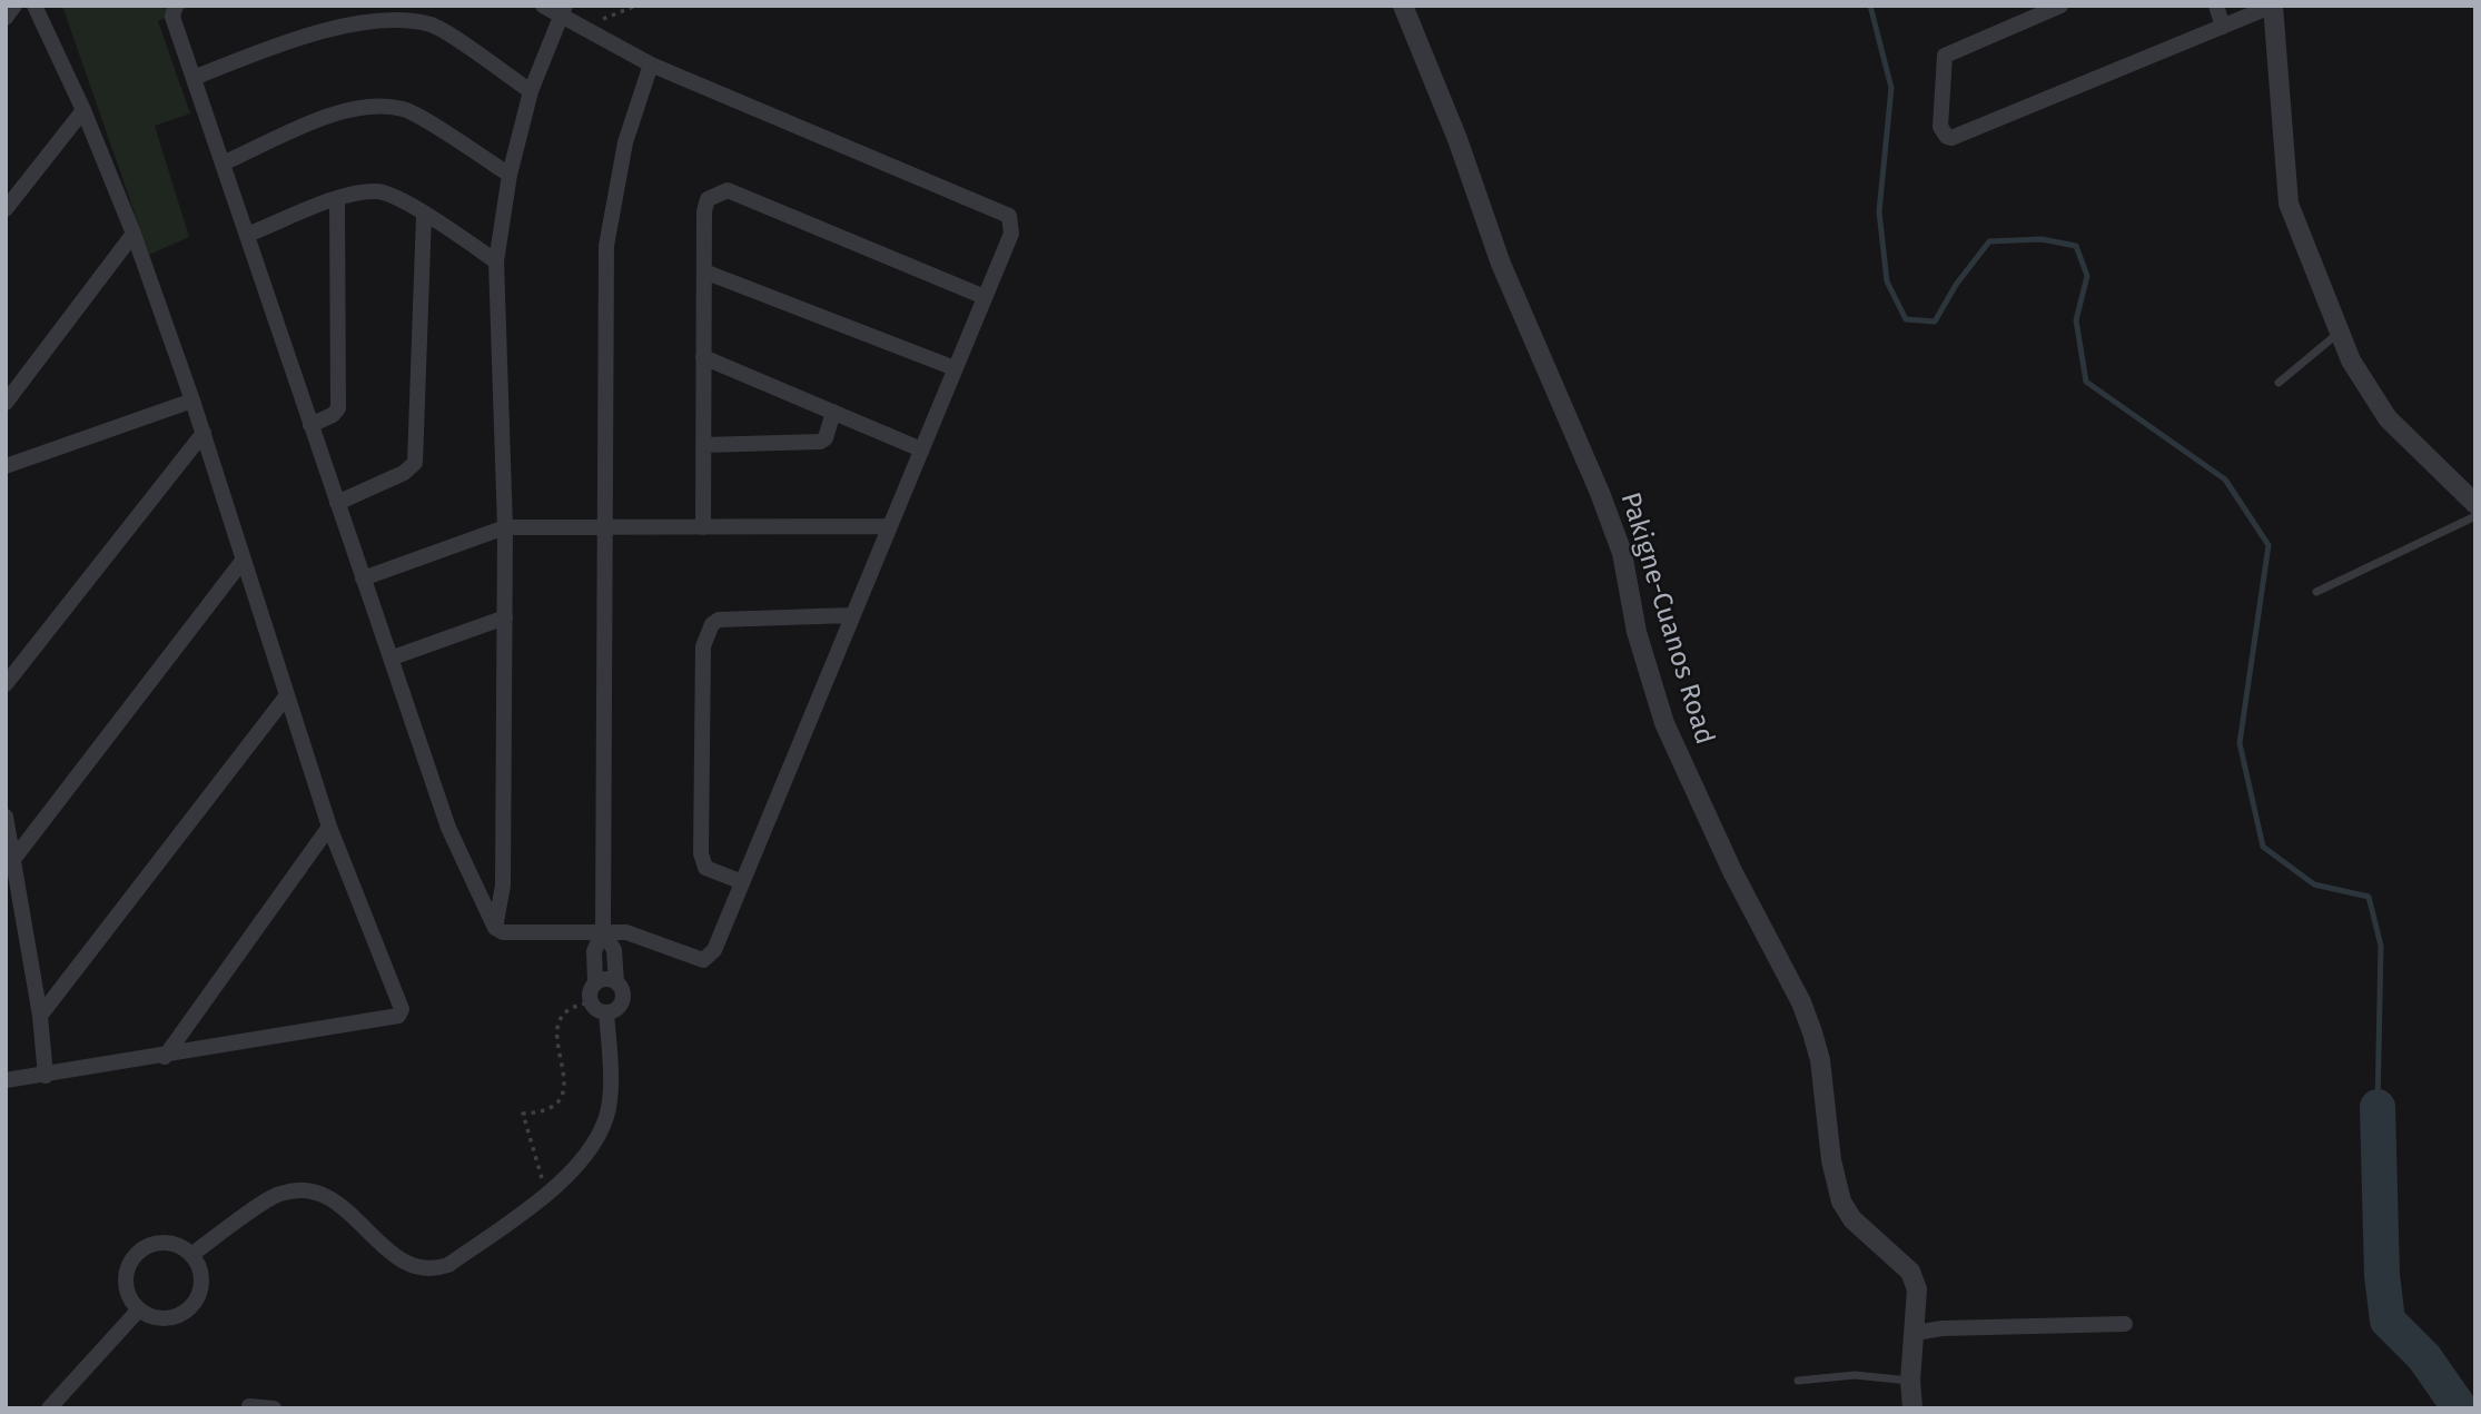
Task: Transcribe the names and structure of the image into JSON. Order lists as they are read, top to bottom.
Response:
{
  "streets": {
    "street": ["Pakigne-Cuanos Road"]
  }
}
